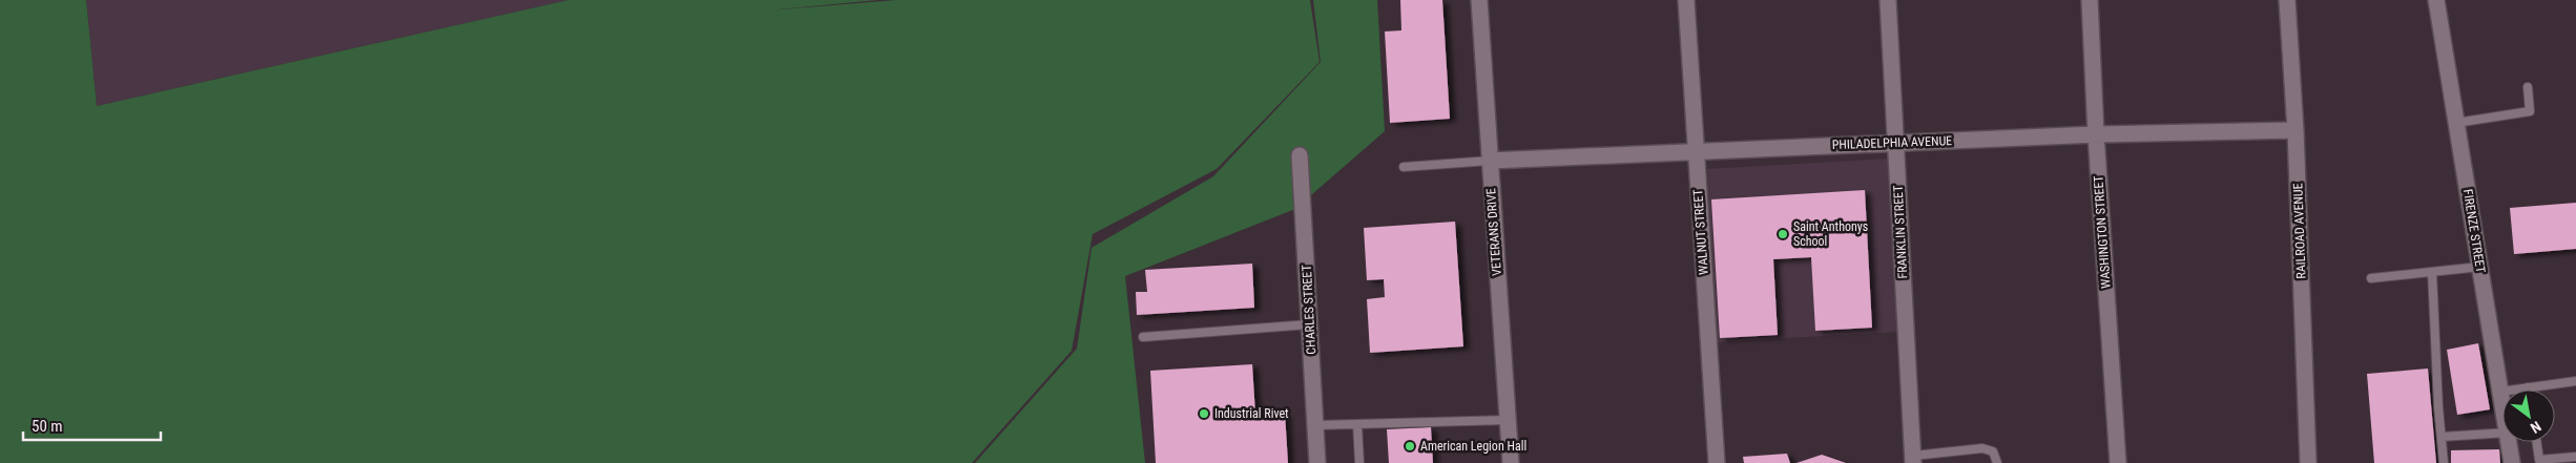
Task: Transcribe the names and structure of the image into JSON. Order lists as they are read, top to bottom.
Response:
{
  "streets": {
    "street": [
      "PHILADELPHIA AVENUE",
      "RAILROAD AVENUE",
      "FIRENZE STREET",
      "VETERANS DRIVE",
      "WALNUT STREET",
      "FRANKLIN STREET",
      "WASHINGTON STREET",
      "CHARLES STREET"
    ]
  },
  "crossings": [
    ["PHILADELPHIA AVENUE", "RAILROAD AVENUE"],
    ["PHILADELPHIA AVENUE", "VETERANS DRIVE"],
    ["PHILADELPHIA AVENUE", "WALNUT STREET"],
    ["PHILADELPHIA AVENUE", "FRANKLIN STREET"],
    ["PHILADELPHIA AVENUE", "WASHINGTON STREET"]
  ],
  "places": ["Saint Anthonys School", "Industrial Rivet", "American Legion Hall"],
  "scale_bar": "50 m",
  "north": "bottom right"
}
